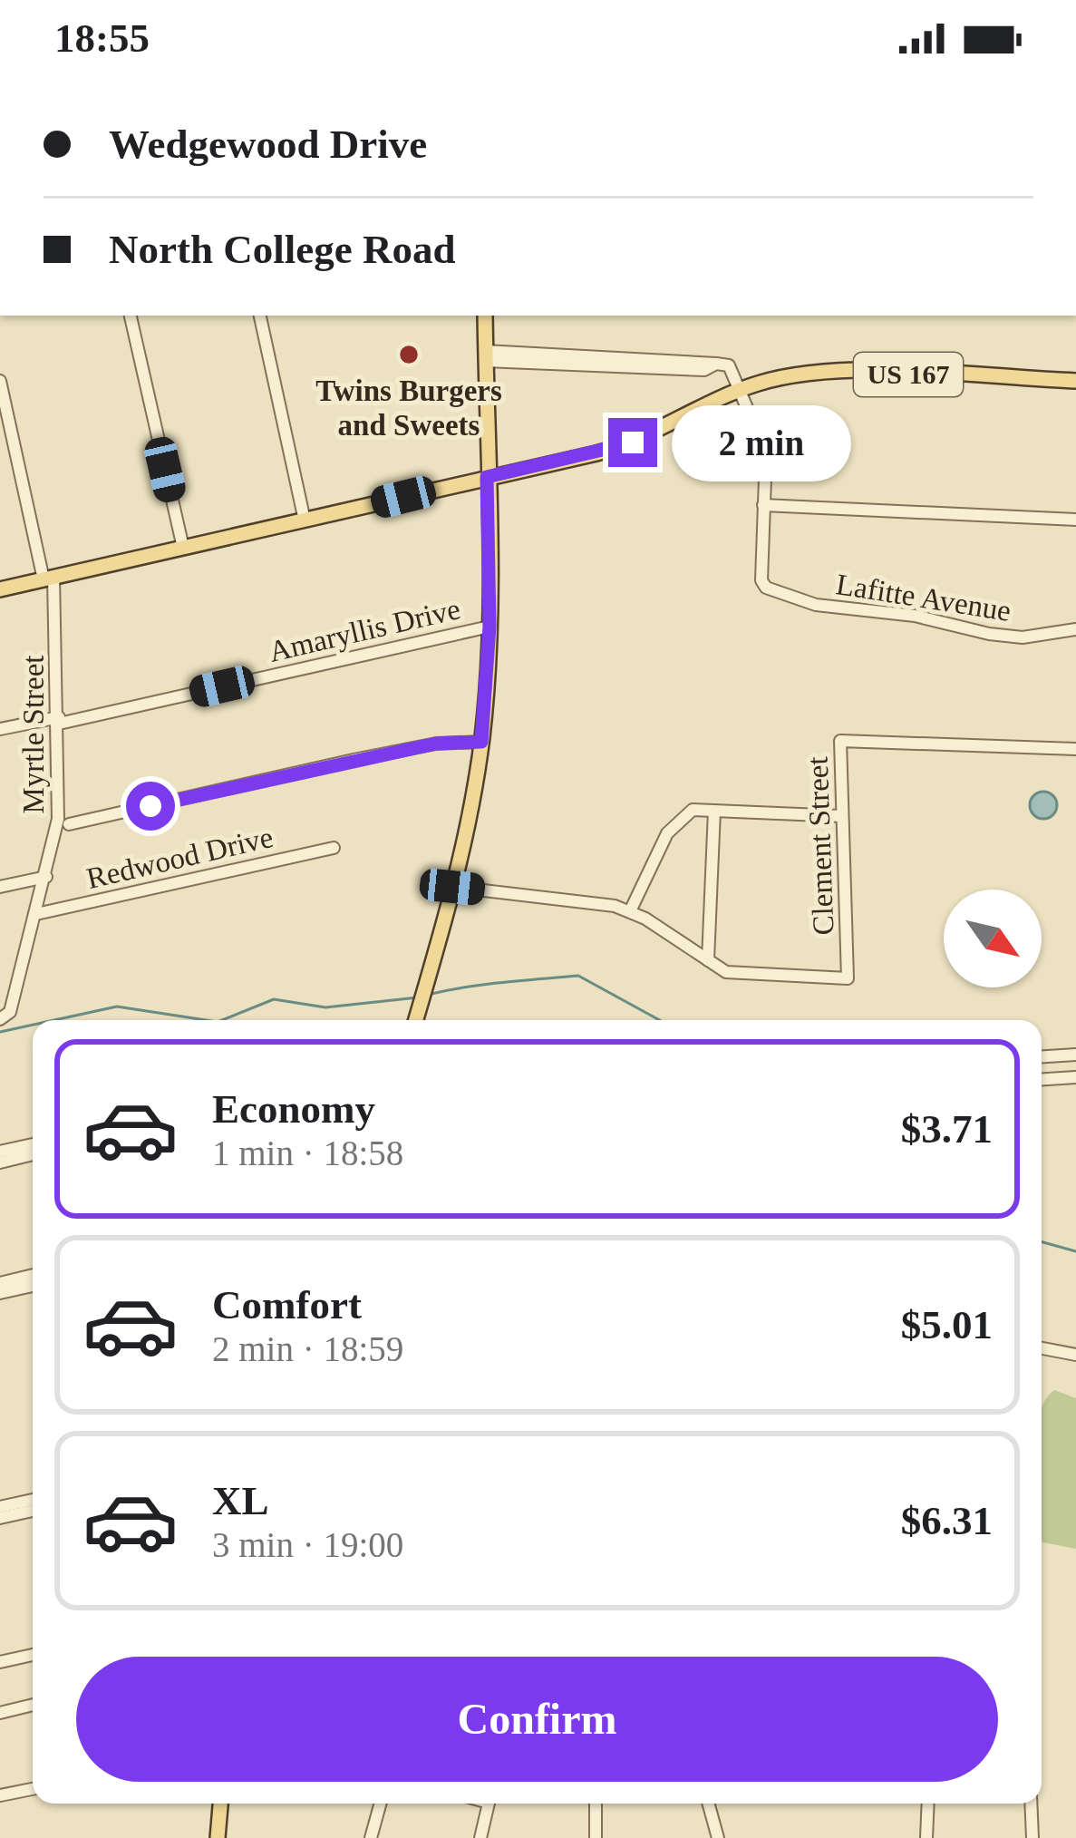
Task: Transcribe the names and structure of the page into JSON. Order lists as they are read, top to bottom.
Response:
{
  "streets": {
    "main road": ["US 167"],
    "street": [
      "Lafitte Avenue",
      "Amaryllis Drive",
      "Myrtle Street",
      "Clement Street",
      "Redwood Drive"
    ]
  },
  "crossings": [
    ["Amaryllis Drive", "Myrtle Street"],
    ["Myrtle Street", "Redwood Drive"]
  ],
  "places": ["Twins Burgers and Sweets"],
  "north": "bottom right",
  "page": {
    "status": "18:55",
    "banner": ["Wedgewood Drive", "North College Road"],
    "bubble": "2 min",
    "list": [
      {
        "name": "Economy",
        "note": "1 min · 18:58",
        "value": "$3.71"
      },
      {
        "name": "Comfort",
        "note": "2 min · 18:59",
        "value": "$5.01"
      },
      {
        "name": "XL",
        "note": "3 min · 19:00",
        "value": "$6.31"
      }
    ],
    "buttons": "Confirm"
  }
}
